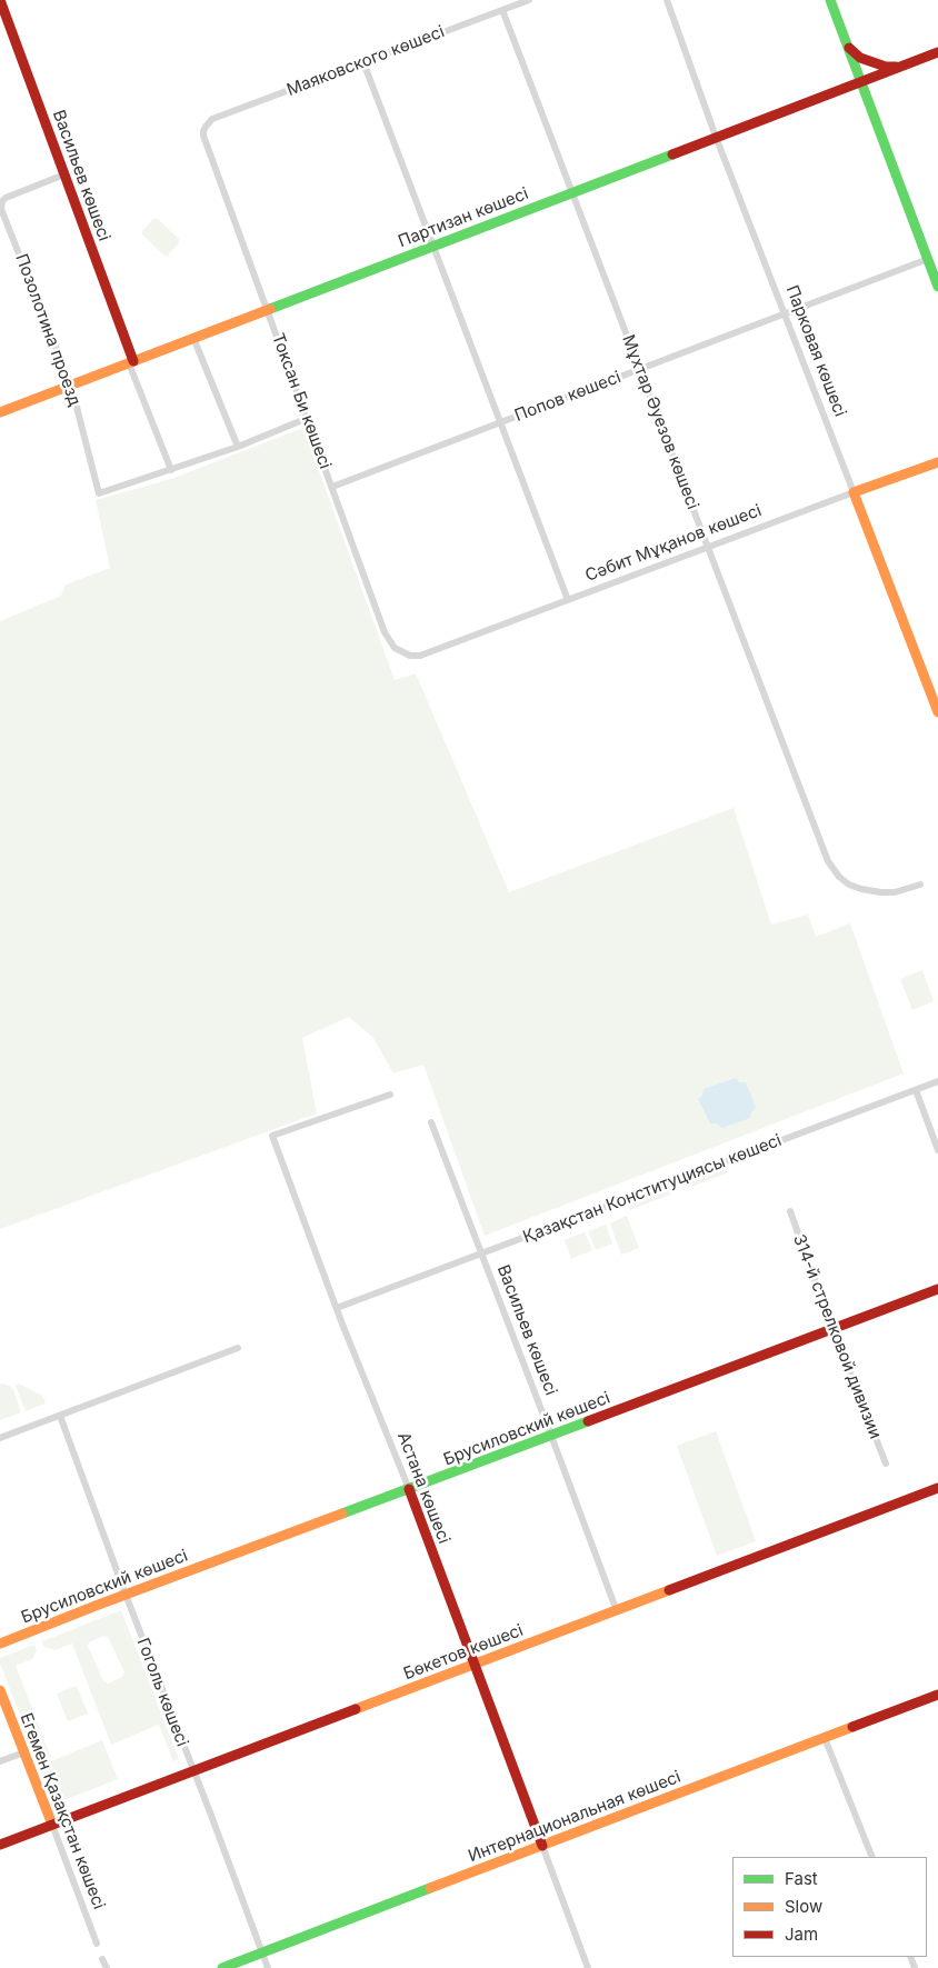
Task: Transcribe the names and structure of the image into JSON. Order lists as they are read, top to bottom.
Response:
{
  "streets": {
    "main road": [
      "Васильев көшесі",
      "Партизан көшесі",
      "Парковая көшесі",
      "Сәбит Мұқанов көшесі",
      "Брусиловский көшесі",
      "Астана көшесі",
      "Бөкетов көшесі",
      "Егемен Қазақстан көшесі",
      "Интернациональная көшесі"
    ],
    "street": [
      "Маяковского көшесі",
      "Позолотина проезд",
      "Попов көшесі",
      "Токсан Би көшесі",
      "Мұхтар Әуезов көшесі",
      "Қазақстан Конституциясы көшесі",
      "314-й стрелковой дивизии",
      "Гоголь көшесі"
    ]
  },
  "crossings": [
    ["Маяковского көшесі", "Токсан Би көшесі"],
    ["Маяковского көшесі", "Мұхтар Әуезов көшесі"],
    ["Васильев көшесі", "Партизан көшесі"],
    ["Васильев көшесі", "Позолотина проезд"],
    ["Васильев көшесі", "Қазақстан Конституциясы көшесі"],
    ["Васильев көшесі", "Брусиловский көшесі"],
    ["Васильев көшесі", "Бөкетов көшесі"],
    ["Партизан көшесі", "Позолотина проезд"],
    ["Партизан көшесі", "Парковая көшесі"],
    ["Партизан көшесі", "Токсан Би көшесі"],
    ["Партизан көшесі", "Мұхтар Әуезов көшесі"],
    ["Парковая көшесі", "Попов көшесі"],
    ["Парковая көшесі", "Сәбит Мұқанов көшесі"],
    ["Попов көшесі", "Токсан Би көшесі"],
    ["Попов көшесі", "Мұхтар Әуезов көшесі"],
    ["Токсан Би көшесі", "Сәбит Мұқанов көшесі"],
    ["Мұхтар Әуезов көшесі", "Сәбит Мұқанов көшесі"],
    ["Қазақстан Конституциясы көшесі", "Астана көшесі"],
    ["314-й стрелковой дивизии", "Брусиловский көшесі"],
    ["Брусиловский көшесі", "Астана көшесі"],
    ["Брусиловский көшесі", "Гоголь көшесі"],
    ["Астана көшесі", "Бөкетов көшесі"],
    ["Астана көшесі", "Интернациональная көшесі"],
    ["Бөкетов көшесі", "Гоголь көшесі"],
    ["Бөкетов көшесі", "Егемен Қазақстан көшесі"],
    ["Гоголь көшесі", "Интернациональная көшесі"]
  ],
  "legend": ["Fast", "Slow", "Jam"]
}
